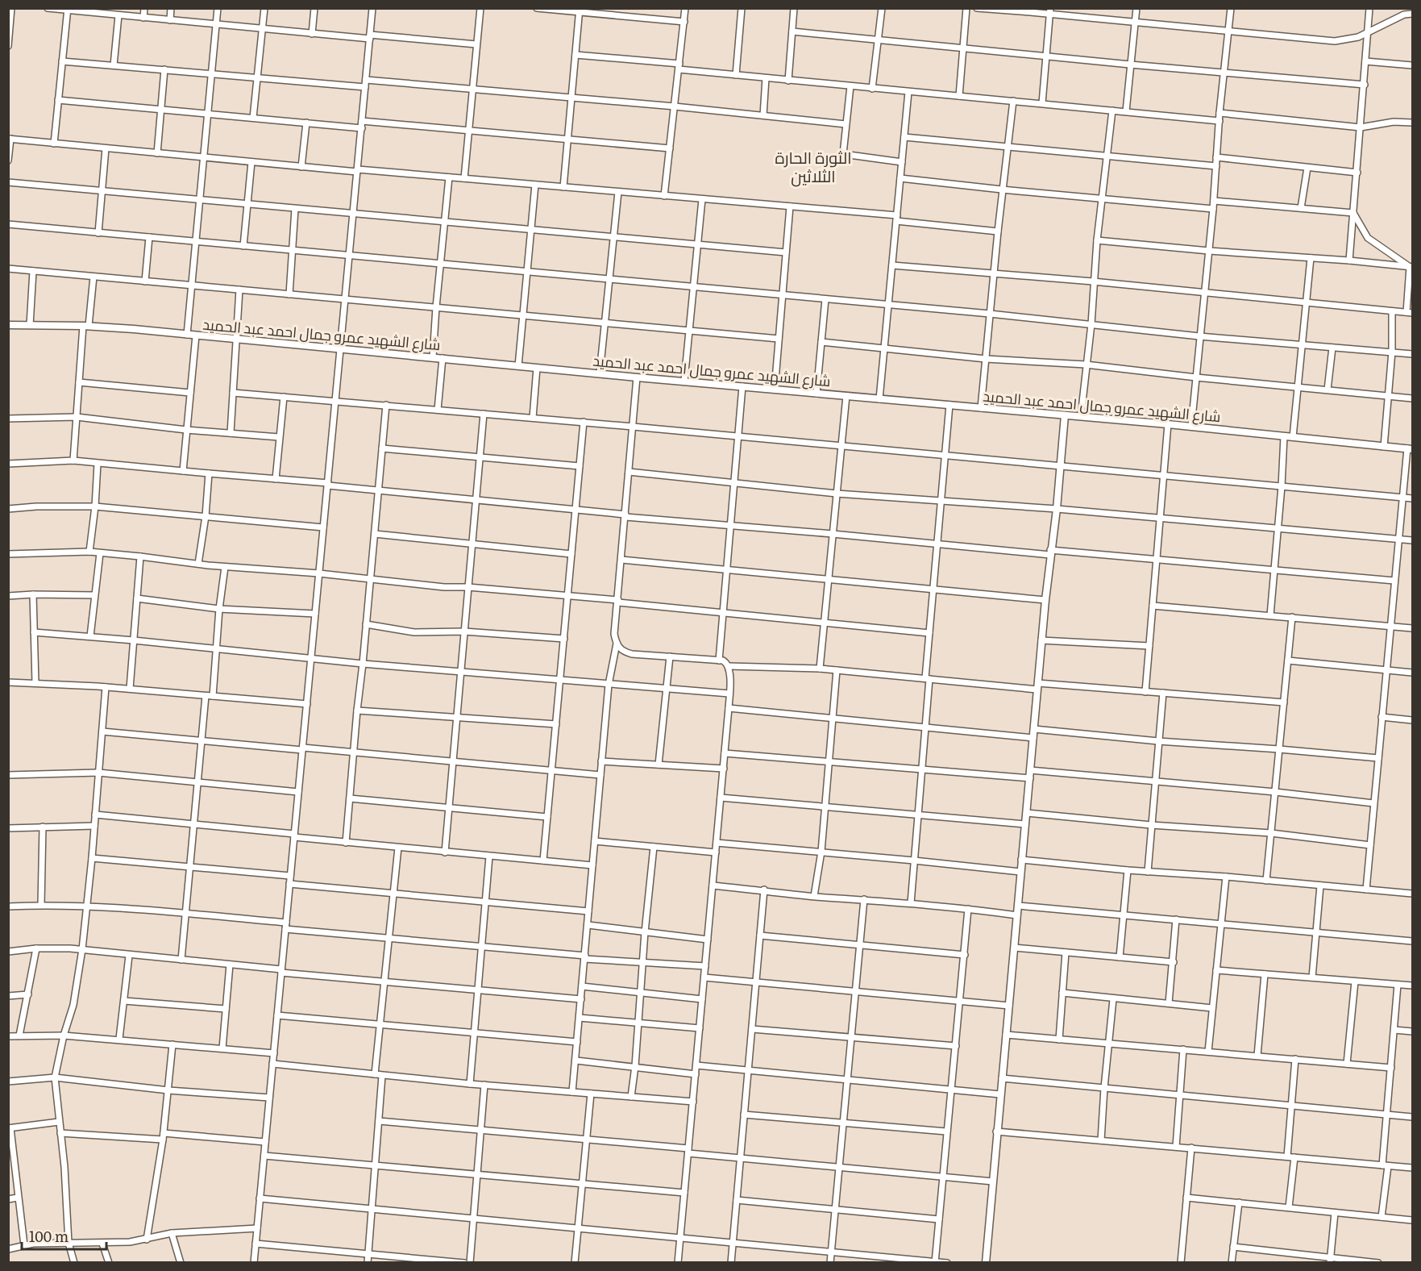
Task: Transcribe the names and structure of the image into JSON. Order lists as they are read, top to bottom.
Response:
{
  "streets": {
    "street": ["شارع الشهيد عمرو جمال احمد عبد الحميد"]
  },
  "districts": ["الثورة الحارة الثلاثين"],
  "scale_bar": "100 m"
}
